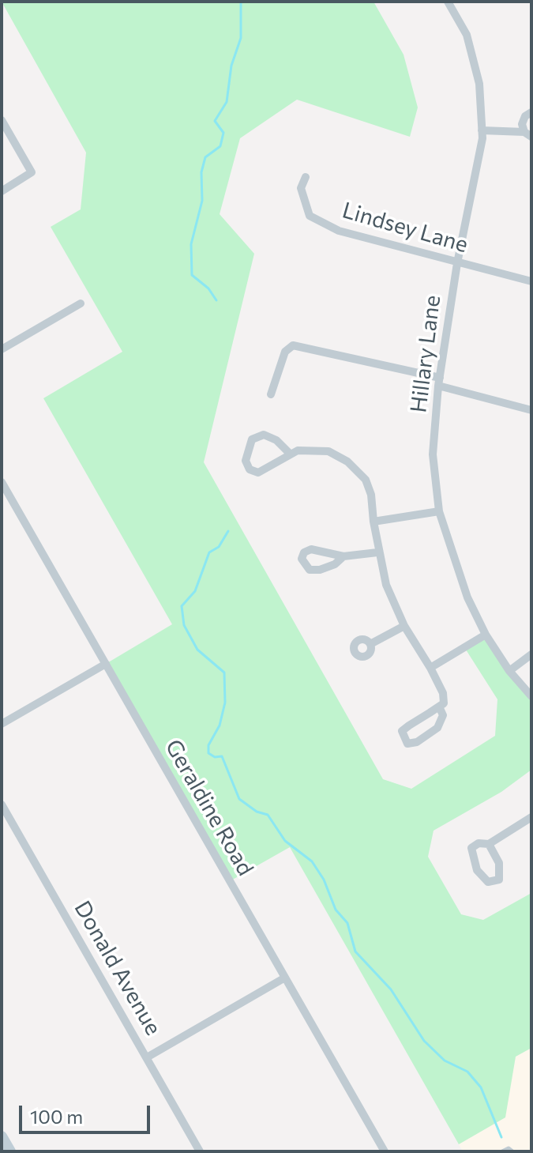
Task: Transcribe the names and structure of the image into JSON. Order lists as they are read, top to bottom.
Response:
{
  "streets": {
    "street": [
      "Lindsey Lane",
      "Hillary Lane",
      "Geraldine Road",
      "Donald Avenue"
    ]
  },
  "crossings": [
    ["Lindsey Lane", "Hillary Lane"]
  ],
  "scale_bar": "100 m"
}
